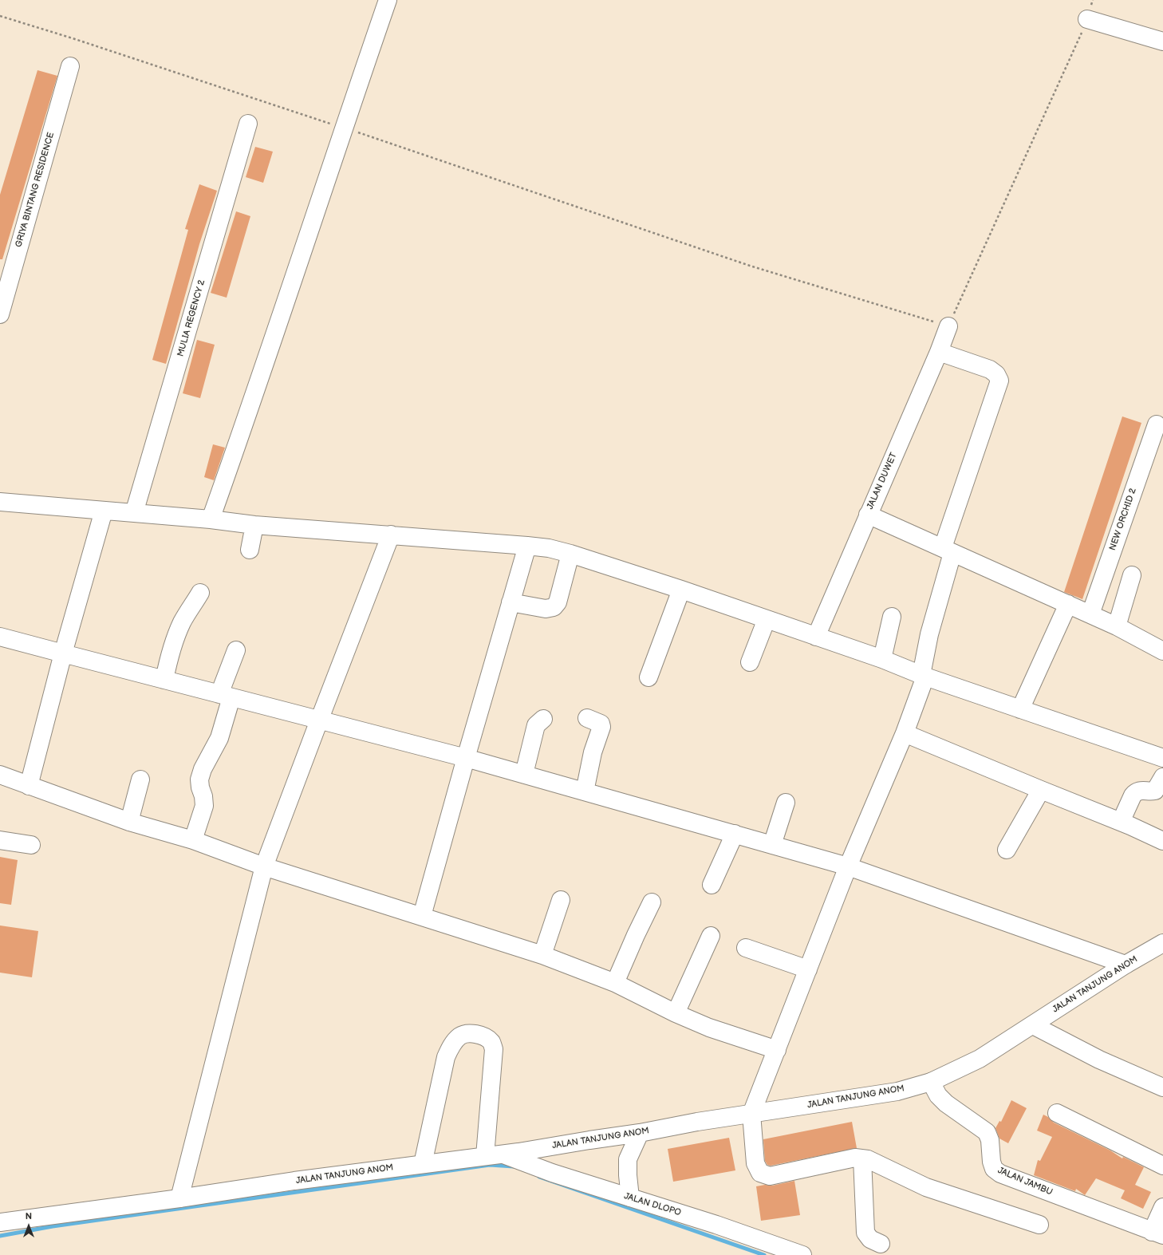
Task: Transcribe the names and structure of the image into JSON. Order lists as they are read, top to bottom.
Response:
{
  "streets": {
    "street": [
      "GRIYA BINTANG RESIDENCE",
      "MULIA REGENCY 2",
      "JALAN DUWET",
      "NEW ORCHID 2",
      "JALAN TANJUNG ANOM",
      "JALAN JAMBU",
      "JALAN DLOPO"
    ]
  },
  "crossings": [
    ["JALAN TANJUNG ANOM", "JALAN JAMBU"],
    ["JALAN TANJUNG ANOM", "JALAN DLOPO"]
  ],
  "north": "top"
}
